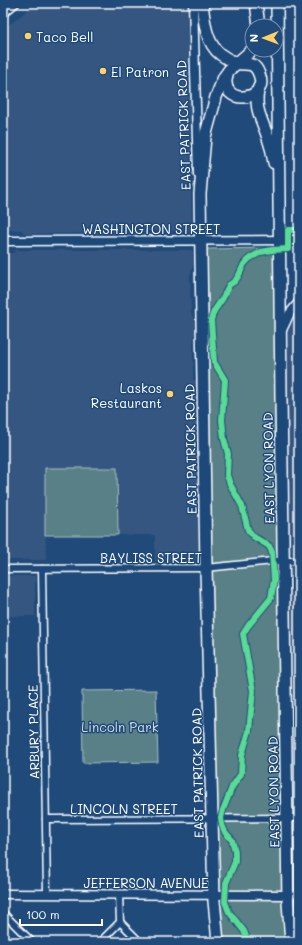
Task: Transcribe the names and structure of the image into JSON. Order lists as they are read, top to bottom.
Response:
{
  "streets": {
    "highway": ["EAST PATRICK ROAD", "EAST LYON ROAD"],
    "street": [
      "WASHINGTON STREET",
      "BAYLISS STREET",
      "ARBURY PLACE",
      "LINCOLN STREET",
      "JEFFERSON AVENUE"
    ]
  },
  "crossings": [
    ["EAST PATRICK ROAD", "WASHINGTON STREET"],
    ["EAST PATRICK ROAD", "BAYLISS STREET"],
    ["EAST PATRICK ROAD", "LINCOLN STREET"],
    ["EAST PATRICK ROAD", "JEFFERSON AVENUE"],
    ["WASHINGTON STREET", "EAST LYON ROAD"],
    ["EAST LYON ROAD", "BAYLISS STREET"],
    ["EAST LYON ROAD", "LINCOLN STREET"],
    ["EAST LYON ROAD", "JEFFERSON AVENUE"],
    ["BAYLISS STREET", "ARBURY PLACE"],
    ["ARBURY PLACE", "LINCOLN STREET"],
    ["ARBURY PLACE", "JEFFERSON AVENUE"]
  ],
  "parks": ["Lincoln Park"],
  "places": ["Taco Bell", "El Patron", "Laskos Restaurant"],
  "scale_bar": "100 m",
  "north": "left"
}
